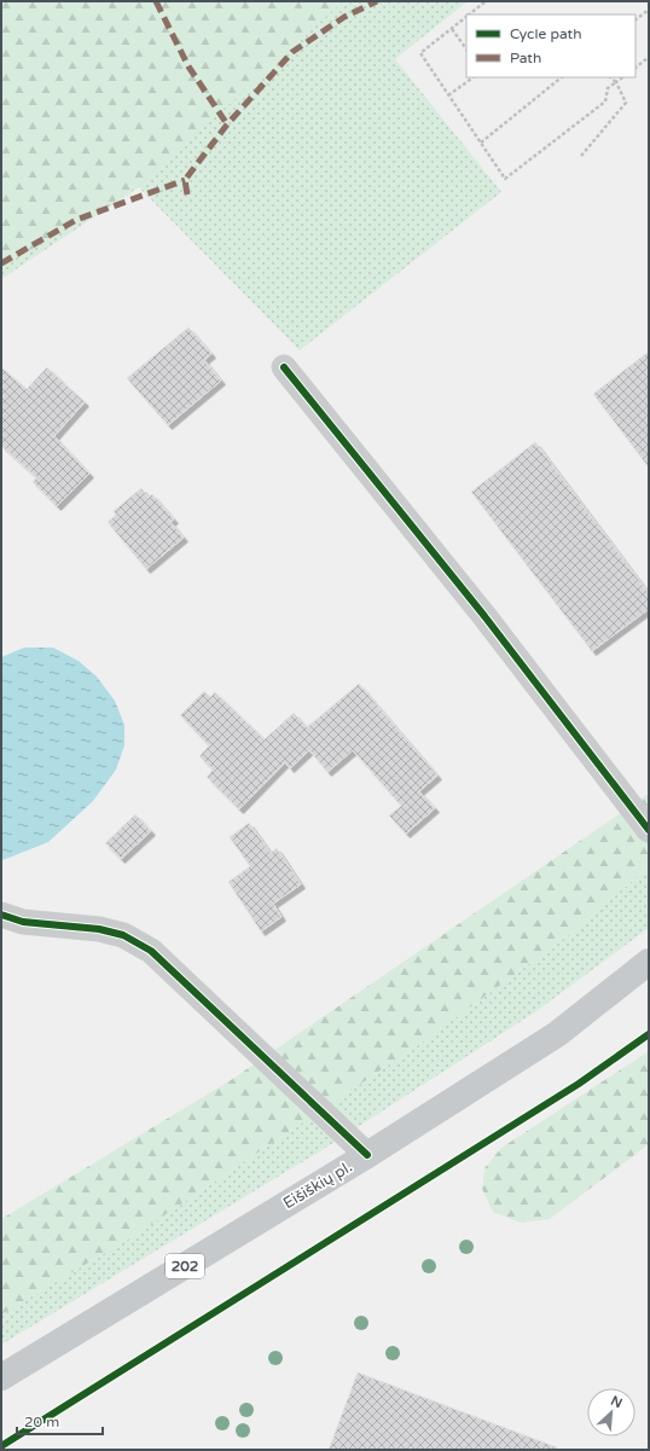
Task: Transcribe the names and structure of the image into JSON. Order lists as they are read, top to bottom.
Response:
{
  "streets": {
    "main road": ["Eišiškių pl.", "202"]
  },
  "legend": ["Cycle path", "Path"],
  "scale_bar": "20 m",
  "north": "top right"
}
